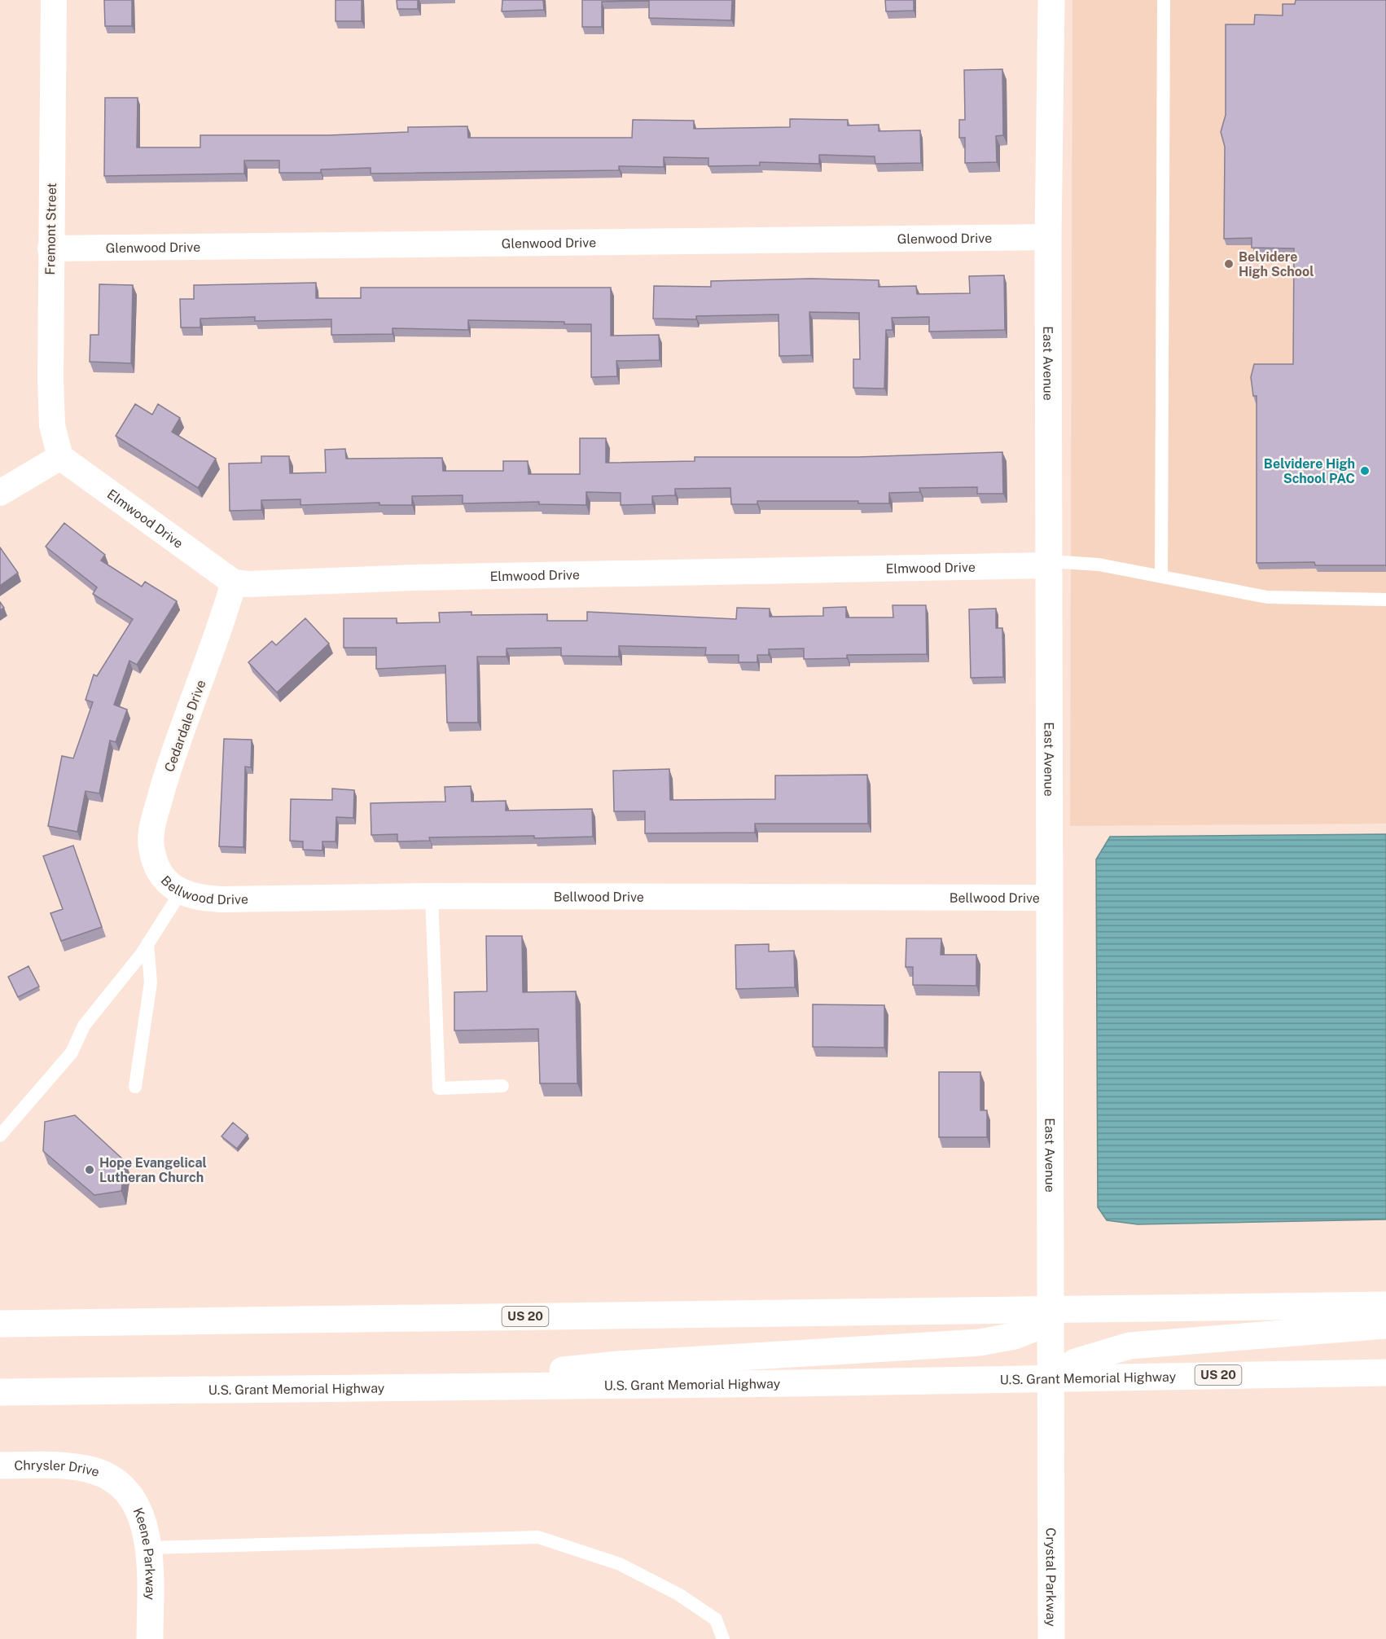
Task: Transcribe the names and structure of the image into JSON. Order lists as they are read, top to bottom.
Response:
{
  "streets": {
    "main road": [
      "East Avenue",
      "US 20",
      "U.S. Grant Memorial Highway",
      "Chrysler Drive",
      "Keene Parkway",
      "Crystal Parkway"
    ],
    "street": [
      "Fremont Street",
      "Glenwood Drive",
      "Elmwood Drive",
      "Cedardale Drive",
      "Bellwood Drive"
    ]
  },
  "crossings": [
    ["Fremont Street", "Glenwood Drive"],
    ["Fremont Street", "Elmwood Drive"],
    ["Glenwood Drive", "East Avenue"],
    ["East Avenue", "Elmwood Drive"],
    ["East Avenue", "Bellwood Drive"],
    ["East Avenue", "US 20"],
    ["East Avenue", "U.S. Grant Memorial Highway"],
    ["East Avenue", "Crystal Parkway"],
    ["Elmwood Drive", "Cedardale Drive"],
    ["Cedardale Drive", "Bellwood Drive"],
    ["Chrysler Drive", "Keene Parkway"]
  ],
  "places": ["Belvidere High School", "Belvidere High School PAC", "Hope Evangelical Lutheran Church"]
}
